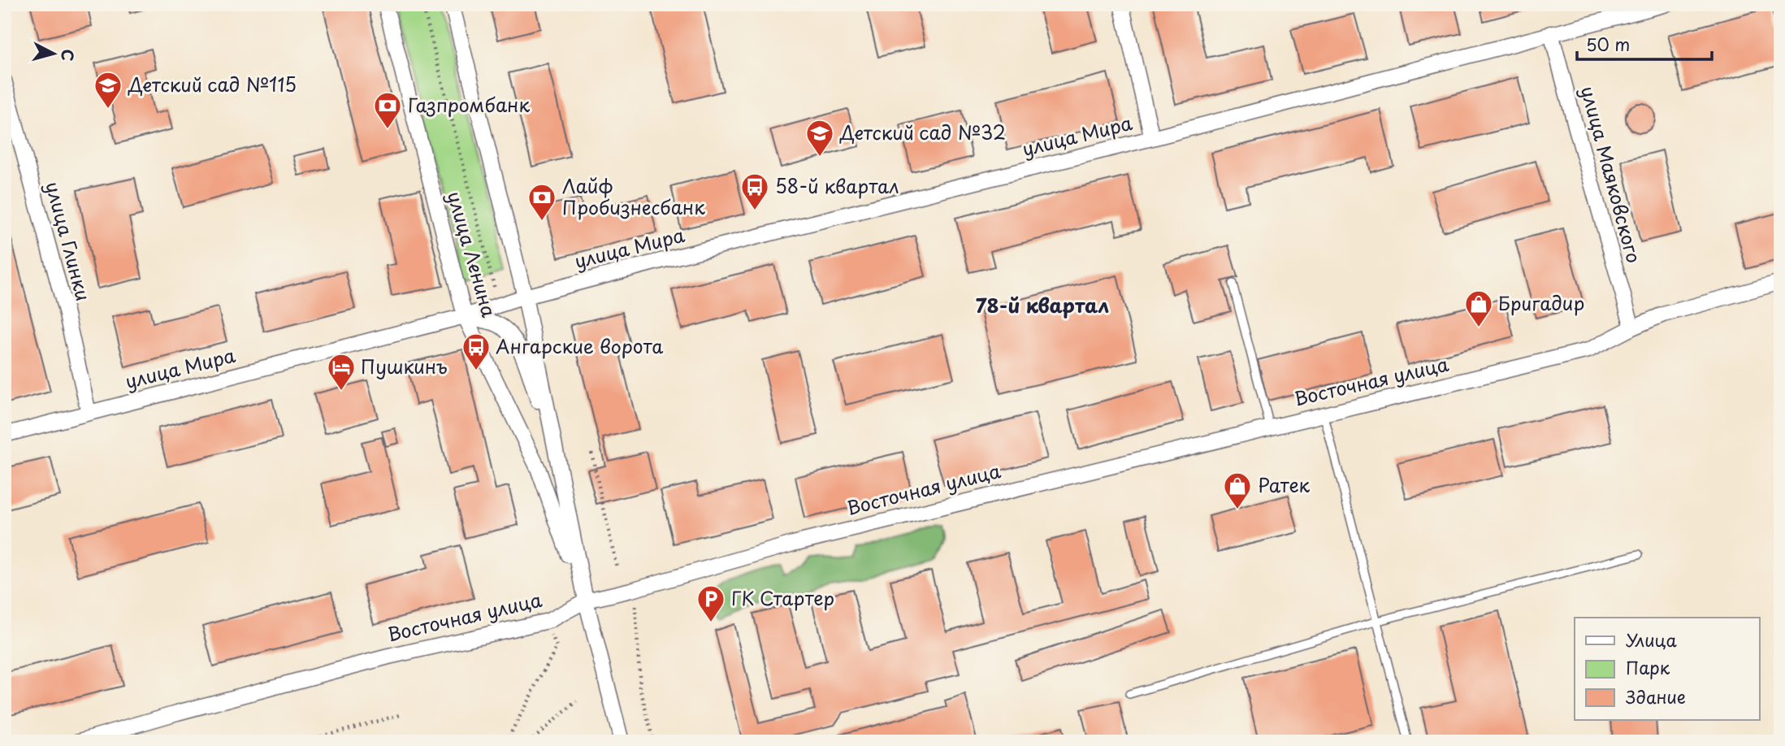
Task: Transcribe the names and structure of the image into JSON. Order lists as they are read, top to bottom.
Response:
{
  "streets": {
    "street": [
      "улица Мира",
      "улица Маяковского",
      "улица Глинки",
      "улица Ленина",
      "Восточная улица"
    ]
  },
  "crossings": [
    ["улица Мира", "улица Маяковского"],
    ["улица Мира", "улица Глинки"],
    ["улица Мира", "улица Ленина"],
    ["улица Маяковского", "Восточная улица"],
    ["улица Ленина", "Восточная улица"]
  ],
  "districts": ["78-й квартал"],
  "places": {
    "school or university": ["Детский сад №115", "Детский сад №32"],
    "bank": ["Газпромбанк", "Лайф Пробизнесбанк"],
    "bus stop": ["58-й квартал", "Ангарские ворота"],
    "shop": ["Бригадир", "Ратек"],
    "hotel": ["Пушкинъ"],
    "parking": ["ГК Стартер"]
  },
  "legend": ["Улица", "Парк", "Здание"],
  "scale_bar": "50 m",
  "north": "right"
}
